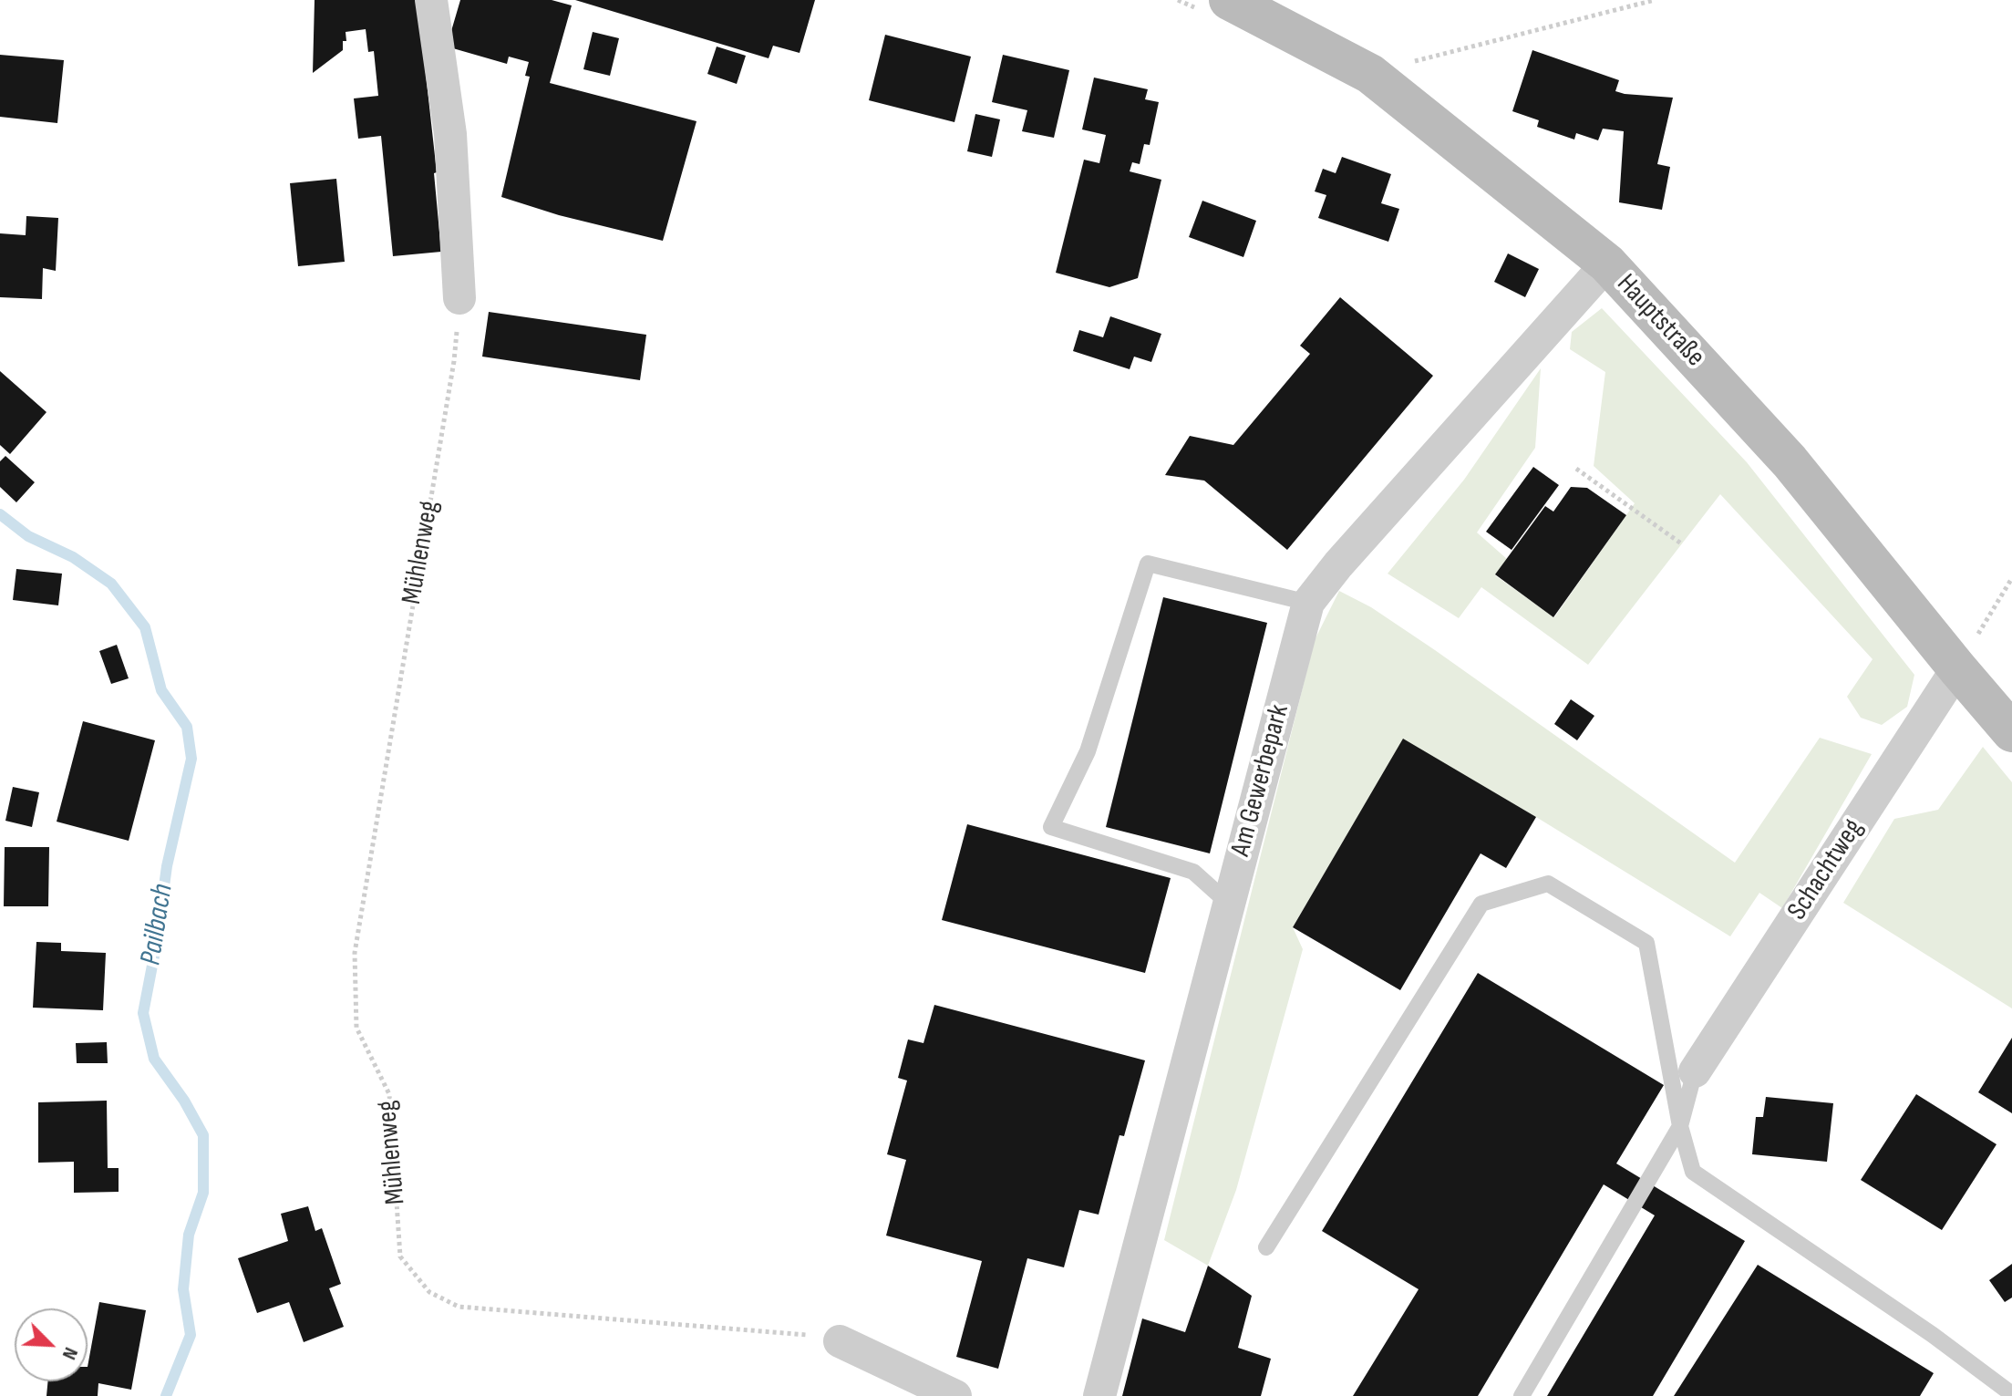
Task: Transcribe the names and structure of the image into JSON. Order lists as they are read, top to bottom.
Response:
{
  "streets": {
    "main road": ["Hauptstraße"],
    "street": ["Am Gewerbepark", "Schachtweg"],
    "path": ["Mühlenweg"]
  },
  "crossings": [
    ["Hauptstraße", "Am Gewerbepark"],
    ["Hauptstraße", "Schachtweg"]
  ],
  "water": ["Pailbach"],
  "north": "bottom right"
}
